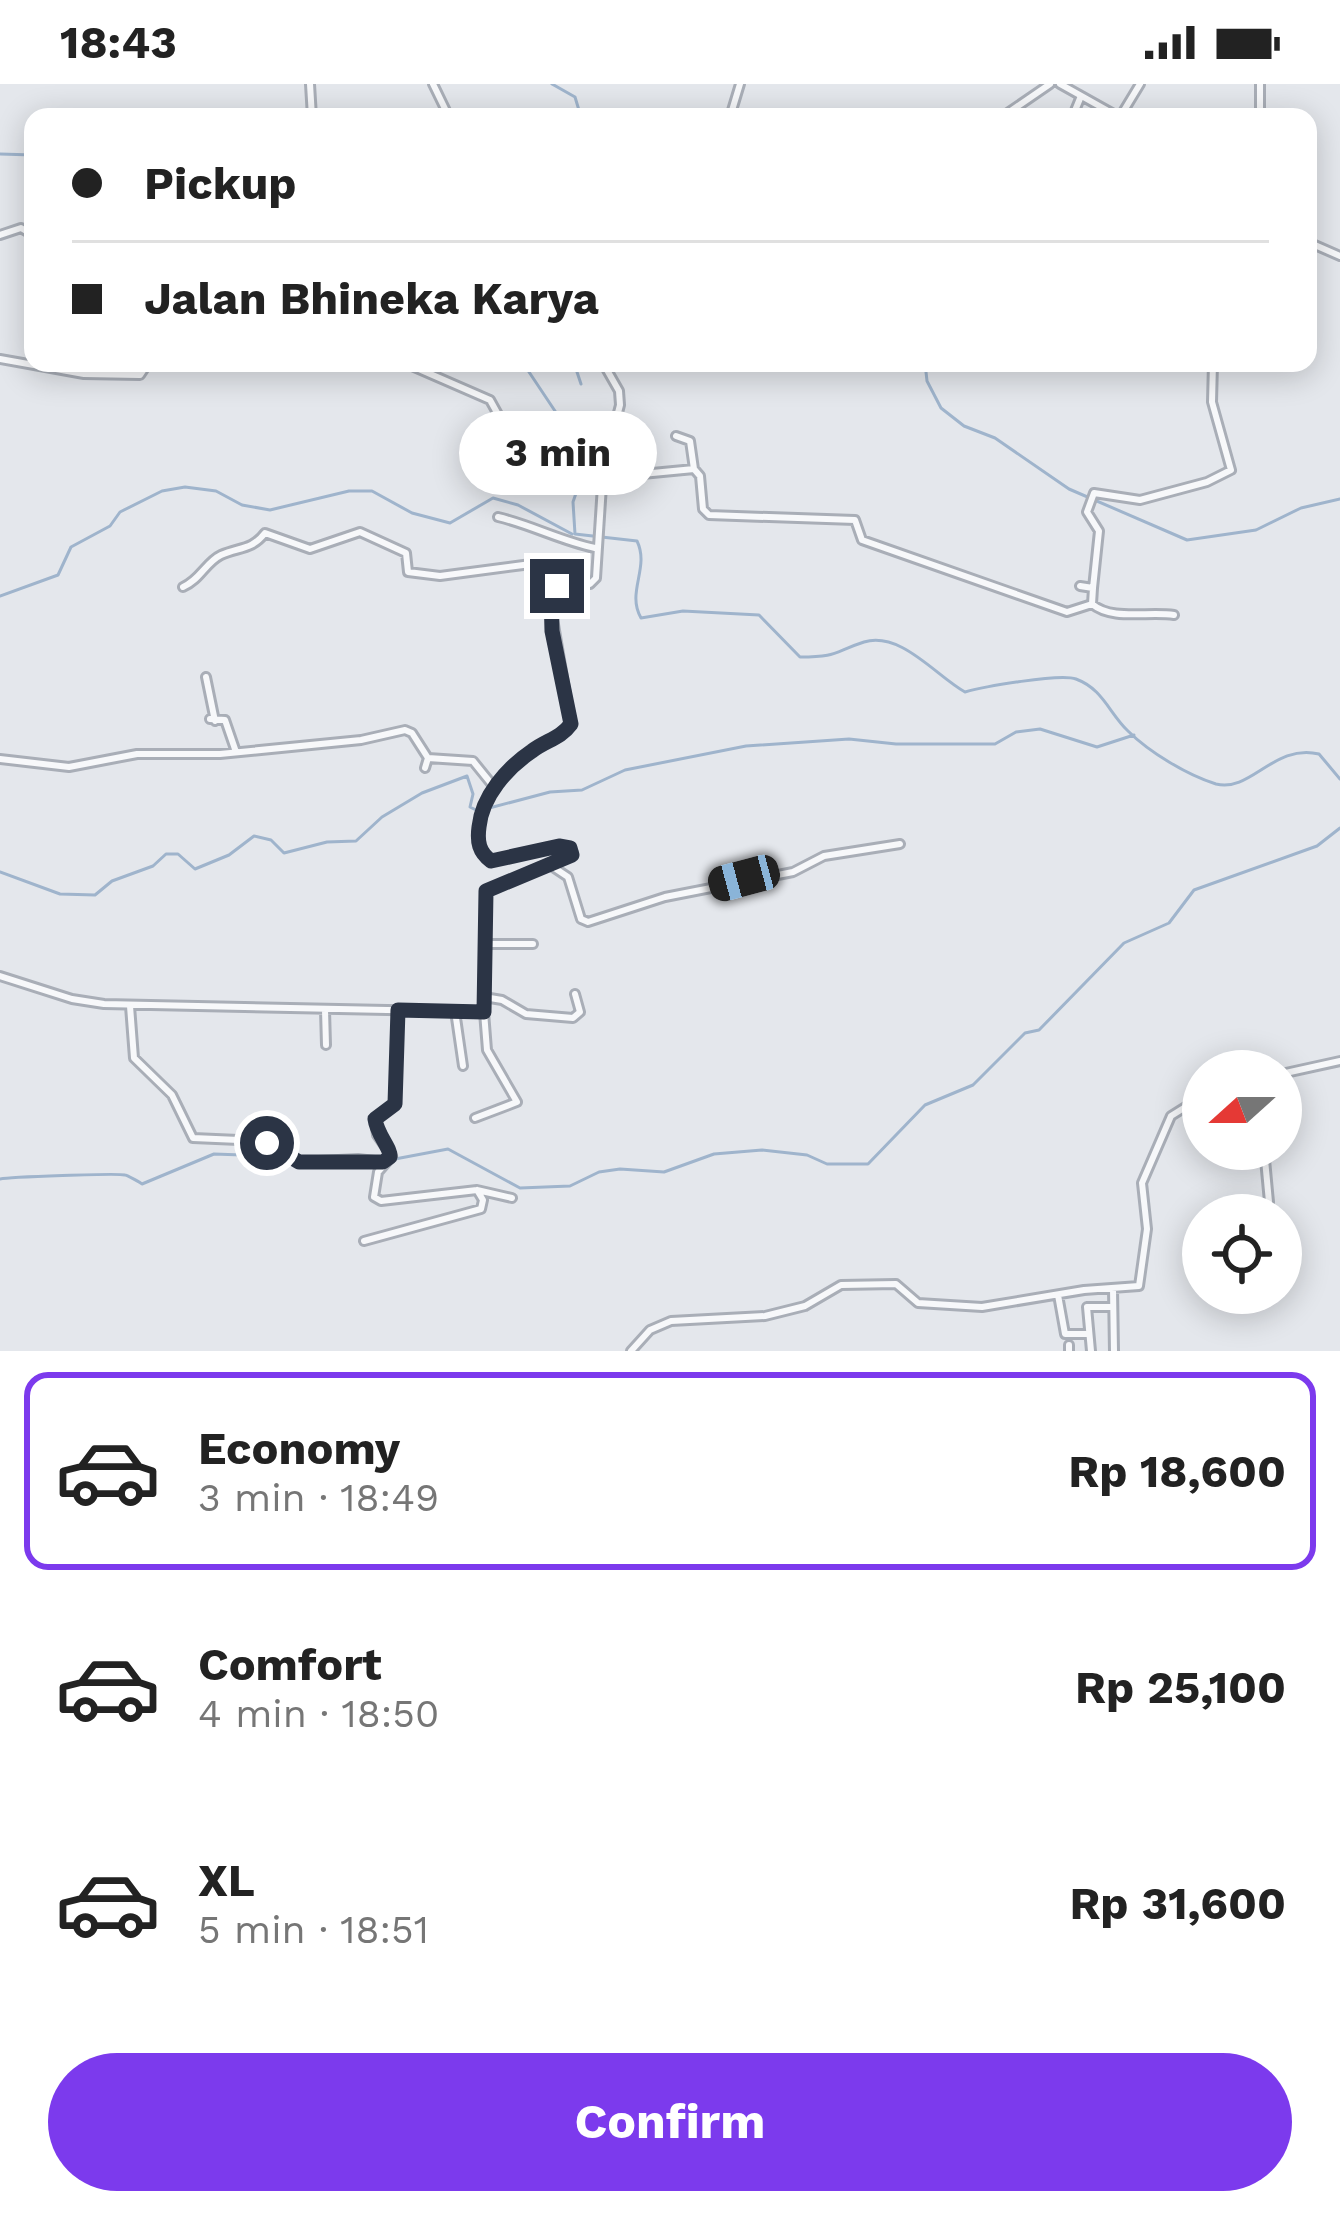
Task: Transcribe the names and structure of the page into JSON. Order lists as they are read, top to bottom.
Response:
{
  "north": "left",
  "page": {
    "status": "18:43",
    "banner": ["Pickup", "Jalan Bhineka Karya"],
    "bubble": "3 min",
    "list": [
      {
        "name": "Economy",
        "note": "3 min · 18:49",
        "value": "Rp 18,600"
      },
      {
        "name": "Comfort",
        "note": "4 min · 18:50",
        "value": "Rp 25,100"
      },
      {
        "name": "XL",
        "note": "5 min · 18:51",
        "value": "Rp 31,600"
      }
    ],
    "buttons": "Confirm"
  }
}
